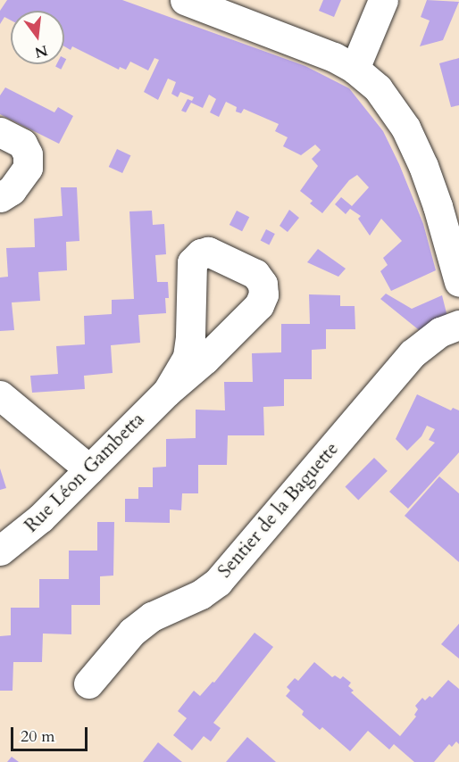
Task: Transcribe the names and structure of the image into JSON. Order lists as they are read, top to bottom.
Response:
{
  "streets": {
    "street": ["Rue Léon Gambetta", "Sentier de la Baguette"]
  },
  "scale_bar": "20 m",
  "north": "bottom"
}
